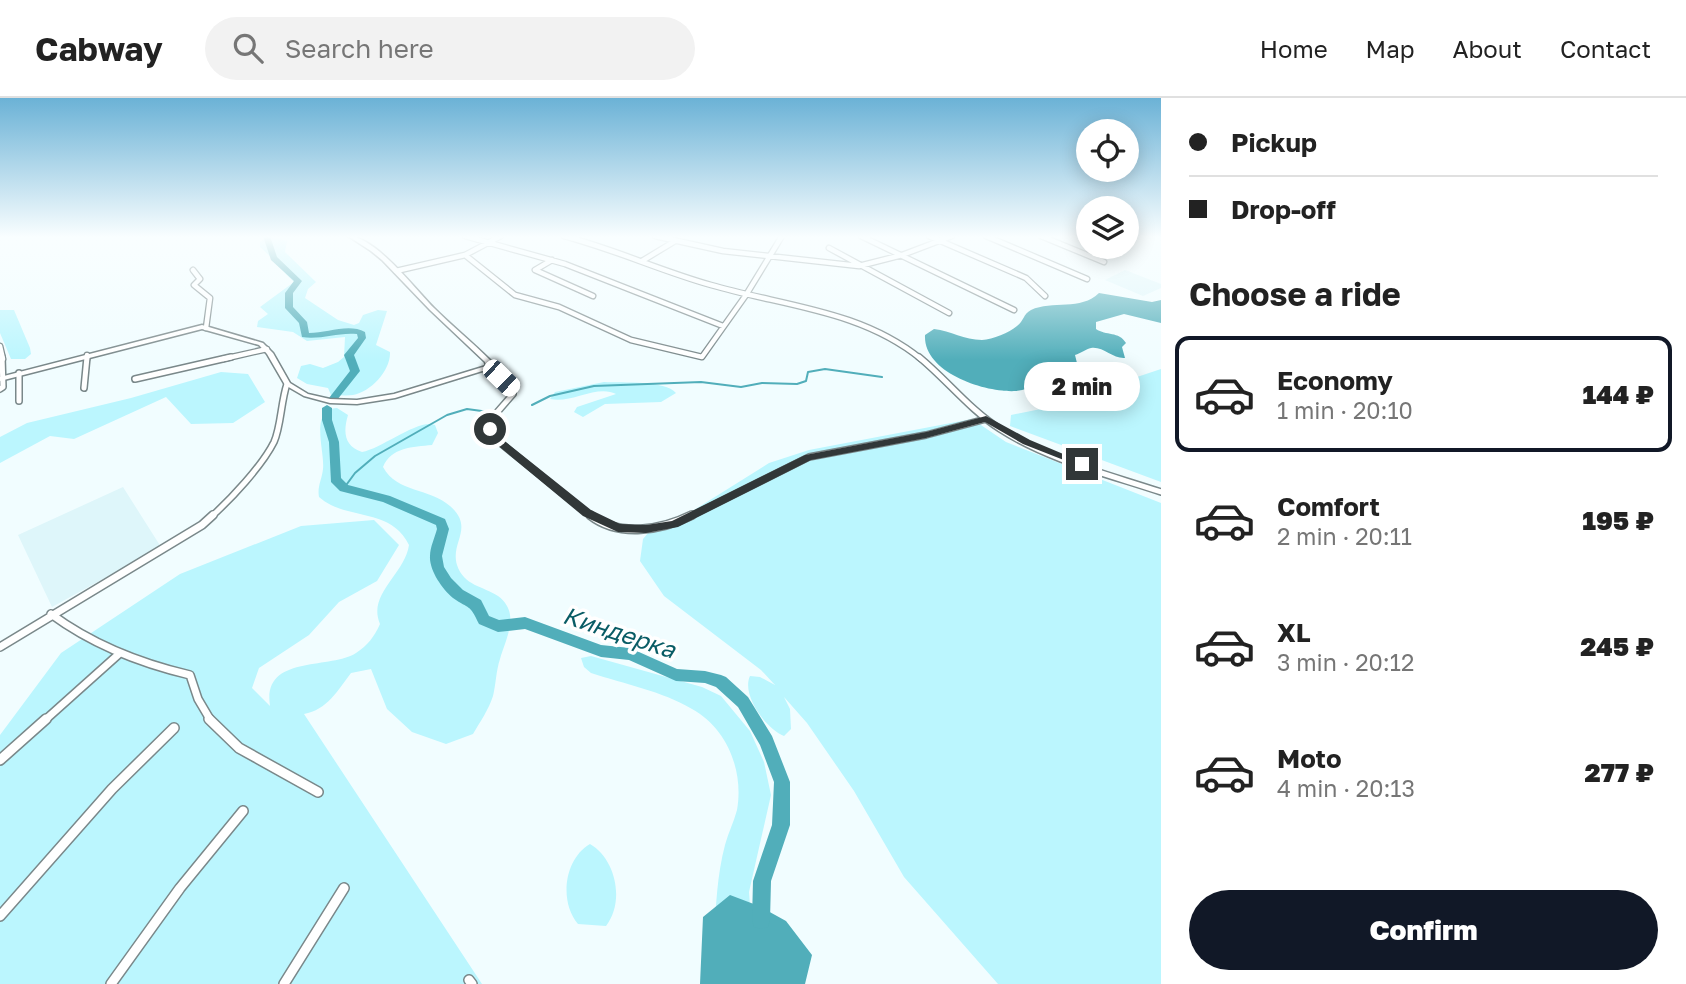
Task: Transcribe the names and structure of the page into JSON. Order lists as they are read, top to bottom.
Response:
{
  "water": ["Киндерка"],
  "page": {
    "header": "Cabway",
    "search": "Search here",
    "nav": [
      "Home",
      "Map",
      "About",
      "Contact"
    ],
    "banner": ["Pickup", "Drop-off"],
    "heading": "Choose a ride",
    "list": [
      {
        "name": "Economy",
        "note": "1 min · 20:10",
        "value": "144 ₽"
      },
      {
        "name": "Comfort",
        "note": "2 min · 20:11",
        "value": "195 ₽"
      },
      {
        "name": "XL",
        "note": "3 min · 20:12",
        "value": "245 ₽"
      },
      {
        "name": "Moto",
        "note": "4 min · 20:13",
        "value": "277 ₽"
      }
    ],
    "bubble": "2 min",
    "buttons": "Confirm"
  }
}
